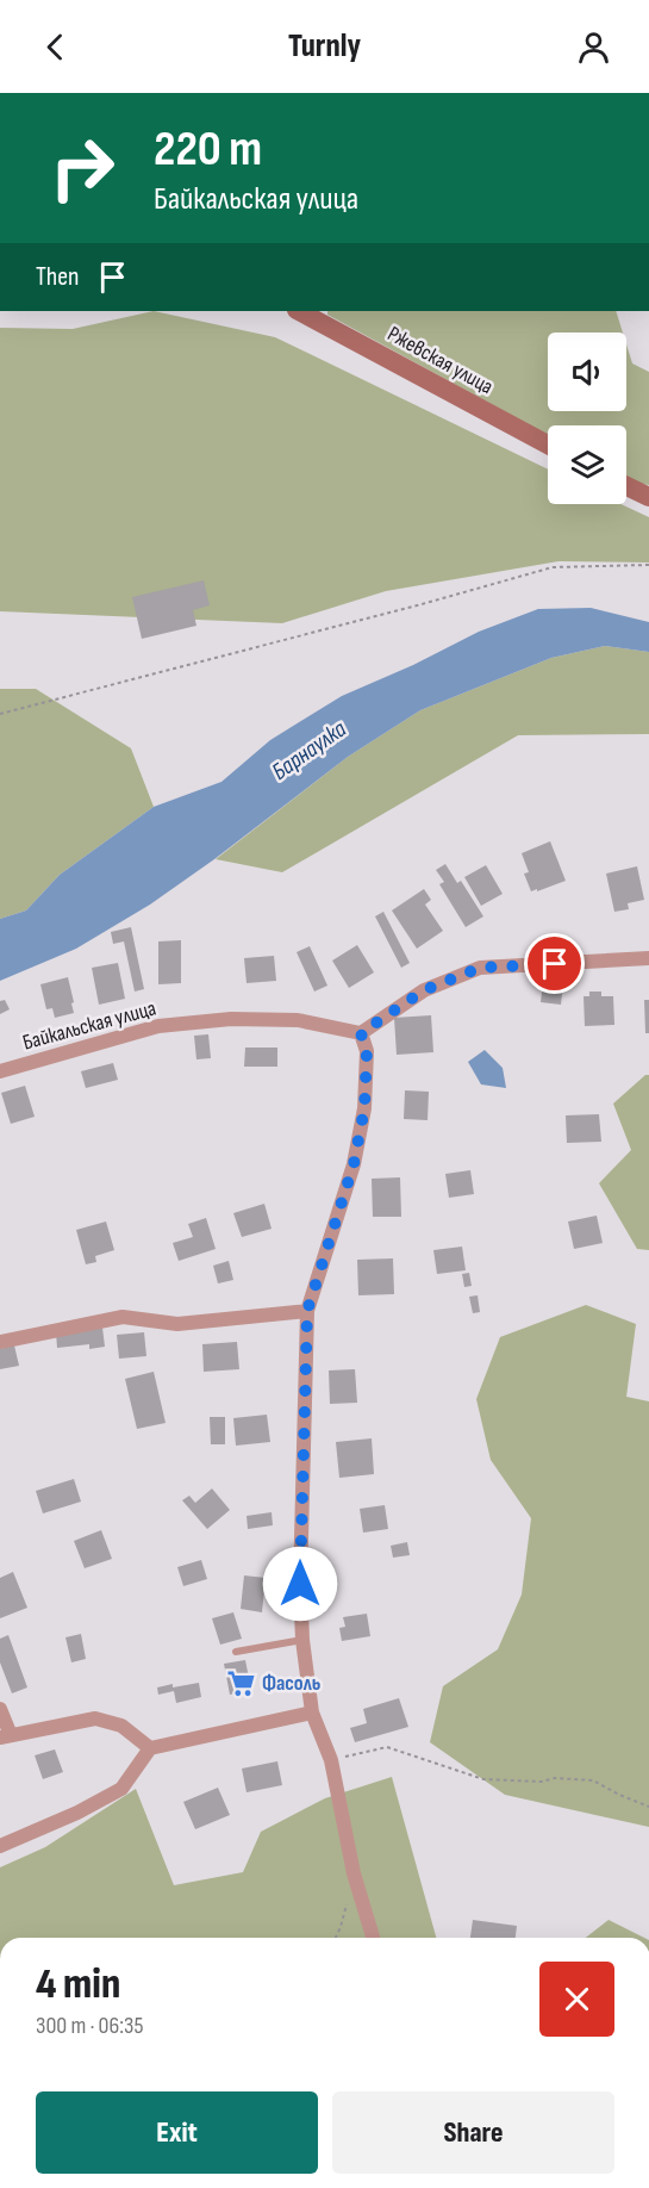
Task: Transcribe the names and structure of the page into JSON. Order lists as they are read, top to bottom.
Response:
{
  "streets": {
    "main road": ["Ржевская улица"],
    "street": ["Байкальская улица"]
  },
  "water": ["Барнаулка"],
  "places": {
    "supermarket": ["Фасоль"]
  },
  "page": {
    "header": "Turnly",
    "turn": ["220 m", "Байкальская улица"],
    "then": "Then",
    "heading": ["4 min", "300 m · 06:35"],
    "buttons": ["Exit", "Share"]
  }
}
